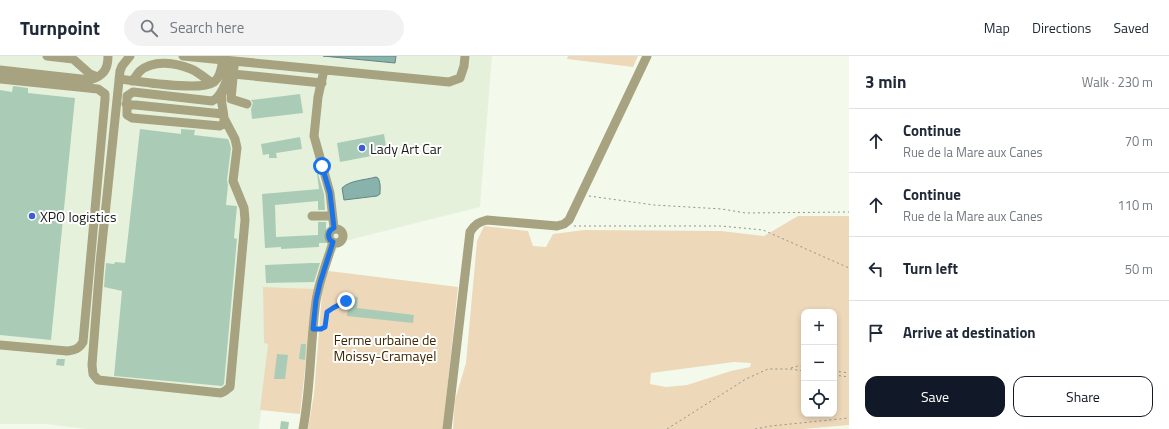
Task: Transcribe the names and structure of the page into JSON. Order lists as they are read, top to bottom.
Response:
{
  "parks": ["Ferme urbaine de Moissy-Cramayel"],
  "places": ["Lady Art Car", "XPO logistics"],
  "page": {
    "header": "Turnpoint",
    "search": "Search here",
    "nav": ["Map", "Directions", "Saved"],
    "heading": ["3 min", "Walk · 230 m"],
    "list": [
      ["Continue", "Rue de la Mare aux Canes", "70 m"],
      ["Continue", "Rue de la Mare aux Canes", "110 m"],
      ["Turn left", "50 m"],
      "Arrive at destination"
    ],
    "map_buttons": ["+", "−"],
    "buttons": ["Save", "Share"]
  }
}
